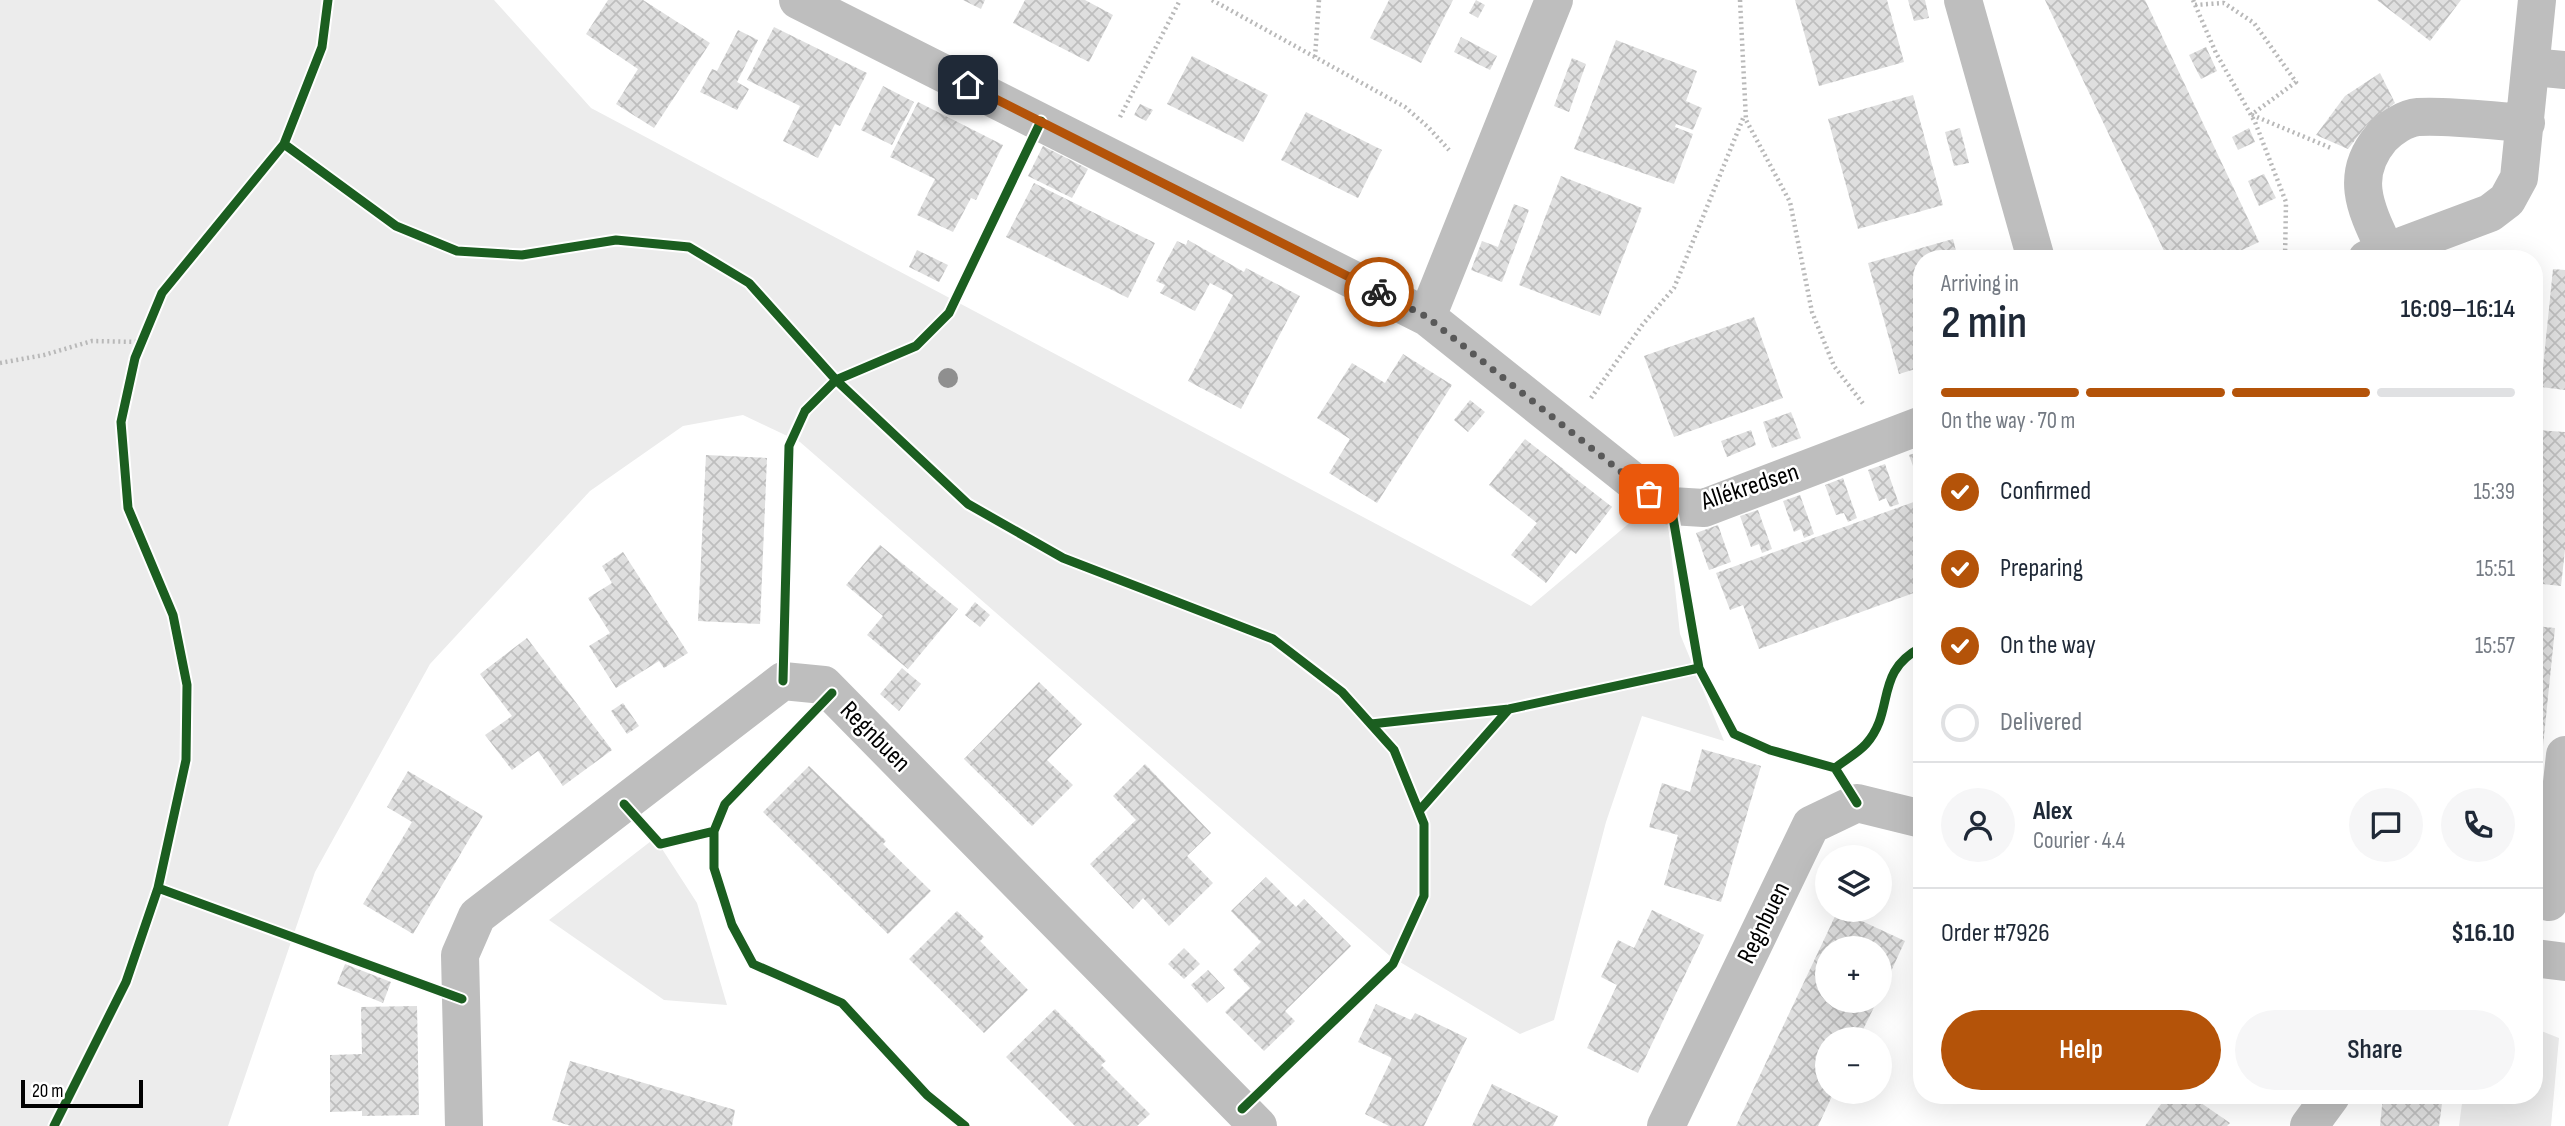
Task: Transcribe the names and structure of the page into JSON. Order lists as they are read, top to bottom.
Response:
{
  "streets": {
    "street": ["Allékredsen", "Regnbuen"]
  },
  "scale_bar": "20 m",
  "page": {
    "heading": ["2 min", "Arriving in", "16:09–16:14"],
    "panel": [
      "Alex",
      "Courier · 4.4",
      "Order #7926",
      "$16.10"
    ],
    "bar": "On the way · 70 m",
    "list": [
      ["Confirmed", "15:39"],
      ["Preparing", "15:51"],
      ["On the way", "15:57"],
      "Delivered"
    ],
    "map_buttons": ["+", "−"],
    "buttons": ["Help", "Share"],
    "scale": "20 m"
  }
}
